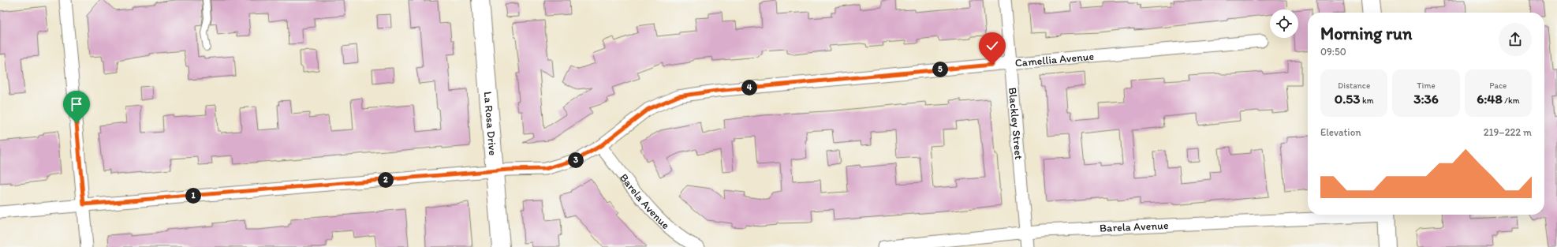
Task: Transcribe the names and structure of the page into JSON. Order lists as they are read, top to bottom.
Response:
{
  "streets": {
    "street": [
      "Camellia Avenue",
      "La Rosa Drive",
      "Blackley Street",
      "Barela Avenue"
    ]
  },
  "crossings": [
    ["Camellia Avenue", "La Rosa Drive"],
    ["Camellia Avenue", "Blackley Street"],
    ["Camellia Avenue", "Barela Avenue"],
    ["Blackley Street", "Barela Avenue"]
  ],
  "page": {
    "heading": ["Morning run", "09:50"],
    "pins": [
      "5",
      "4",
      "3",
      "2",
      "1"
    ],
    "stats": [
      ["Distance", "0.53 km"],
      ["Time", "3:36"],
      ["Pace", "6:48 /km"]
    ],
    "chart": ["Elevation", "219–222 m"]
  }
}
